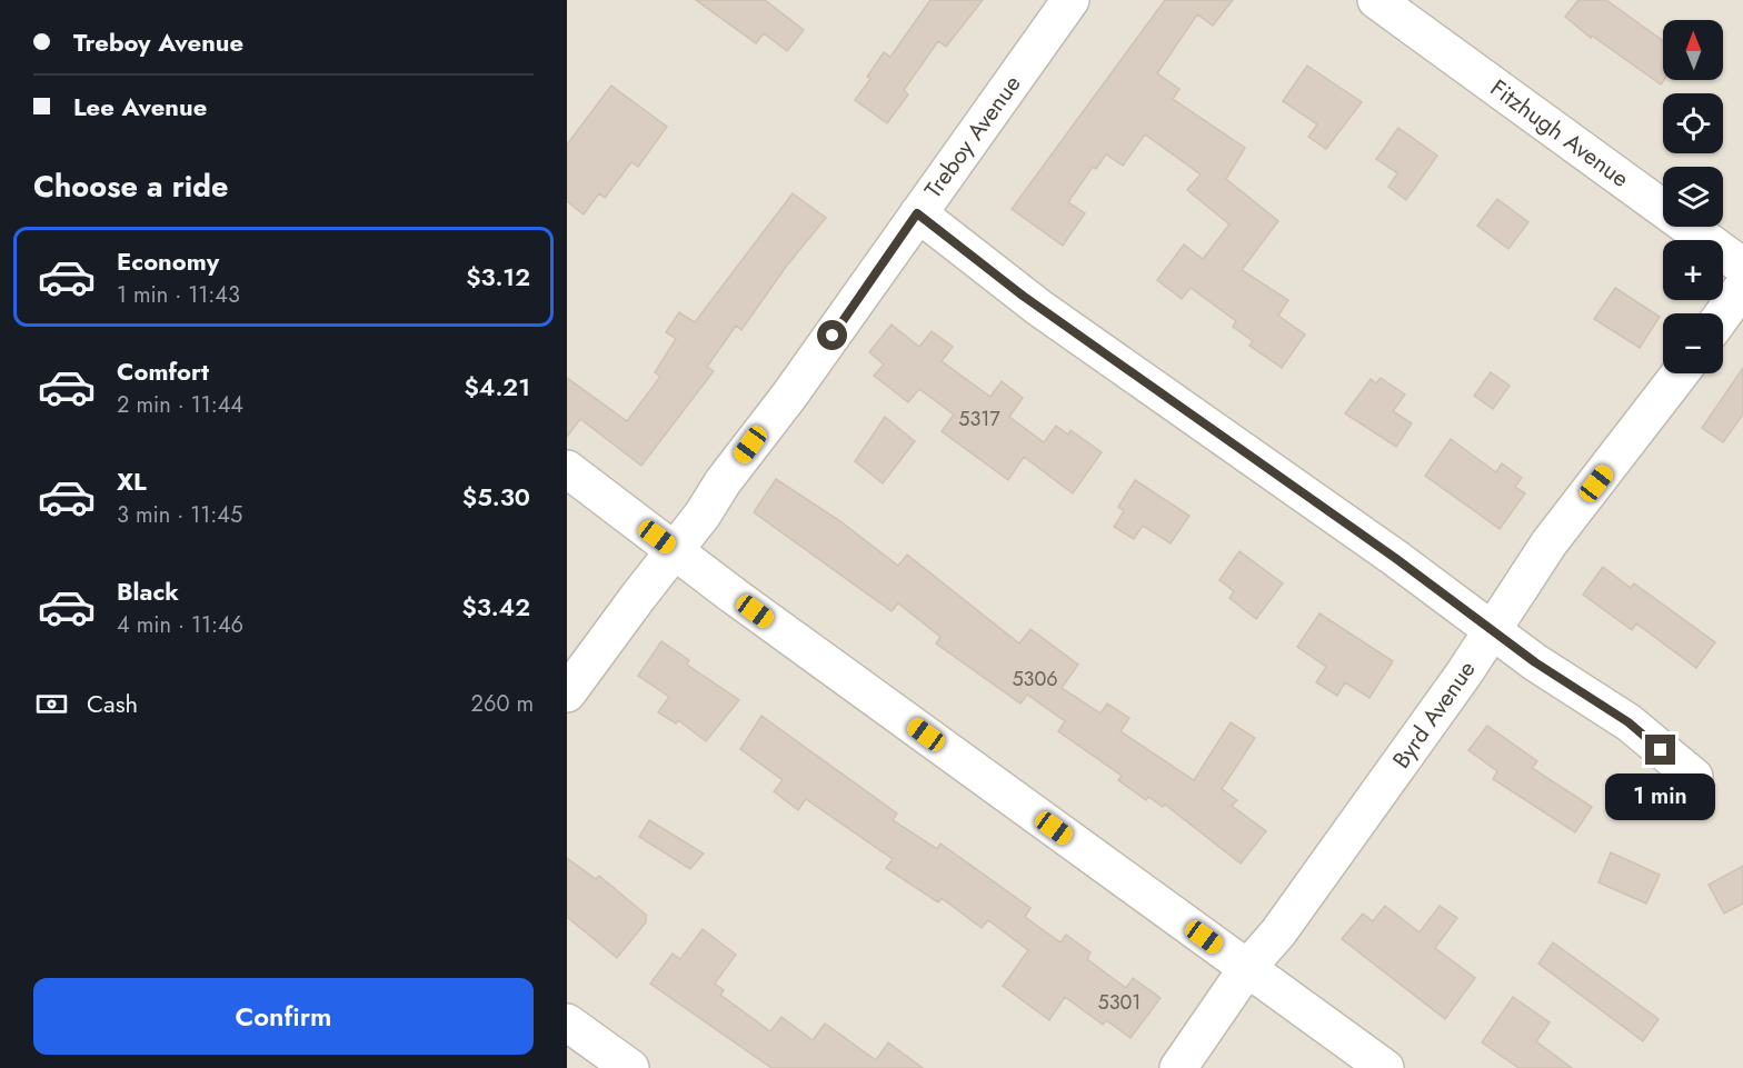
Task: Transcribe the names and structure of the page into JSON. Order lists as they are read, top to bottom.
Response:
{
  "streets": {
    "street": ["Fitzhugh Avenue", "Treboy Avenue", "Byrd Avenue"]
  },
  "house_numbers": ["5317", "5306", "5301"],
  "north": "top",
  "page": {
    "banner": ["Treboy Avenue", "Lee Avenue"],
    "map_buttons": ["+", "−"],
    "heading": "Choose a ride",
    "list": [
      {
        "name": "Economy",
        "note": "1 min · 11:43",
        "value": "$3.12"
      },
      {
        "name": "Comfort",
        "note": "2 min · 11:44",
        "value": "$4.21"
      },
      {
        "name": "XL",
        "note": "3 min · 11:45",
        "value": "$5.30"
      },
      {
        "name": "Black",
        "note": "4 min · 11:46",
        "value": "$3.42"
      }
    ],
    "pay": ["Cash", "260 m"],
    "bubble": "1 min",
    "buttons": "Confirm"
  }
}
